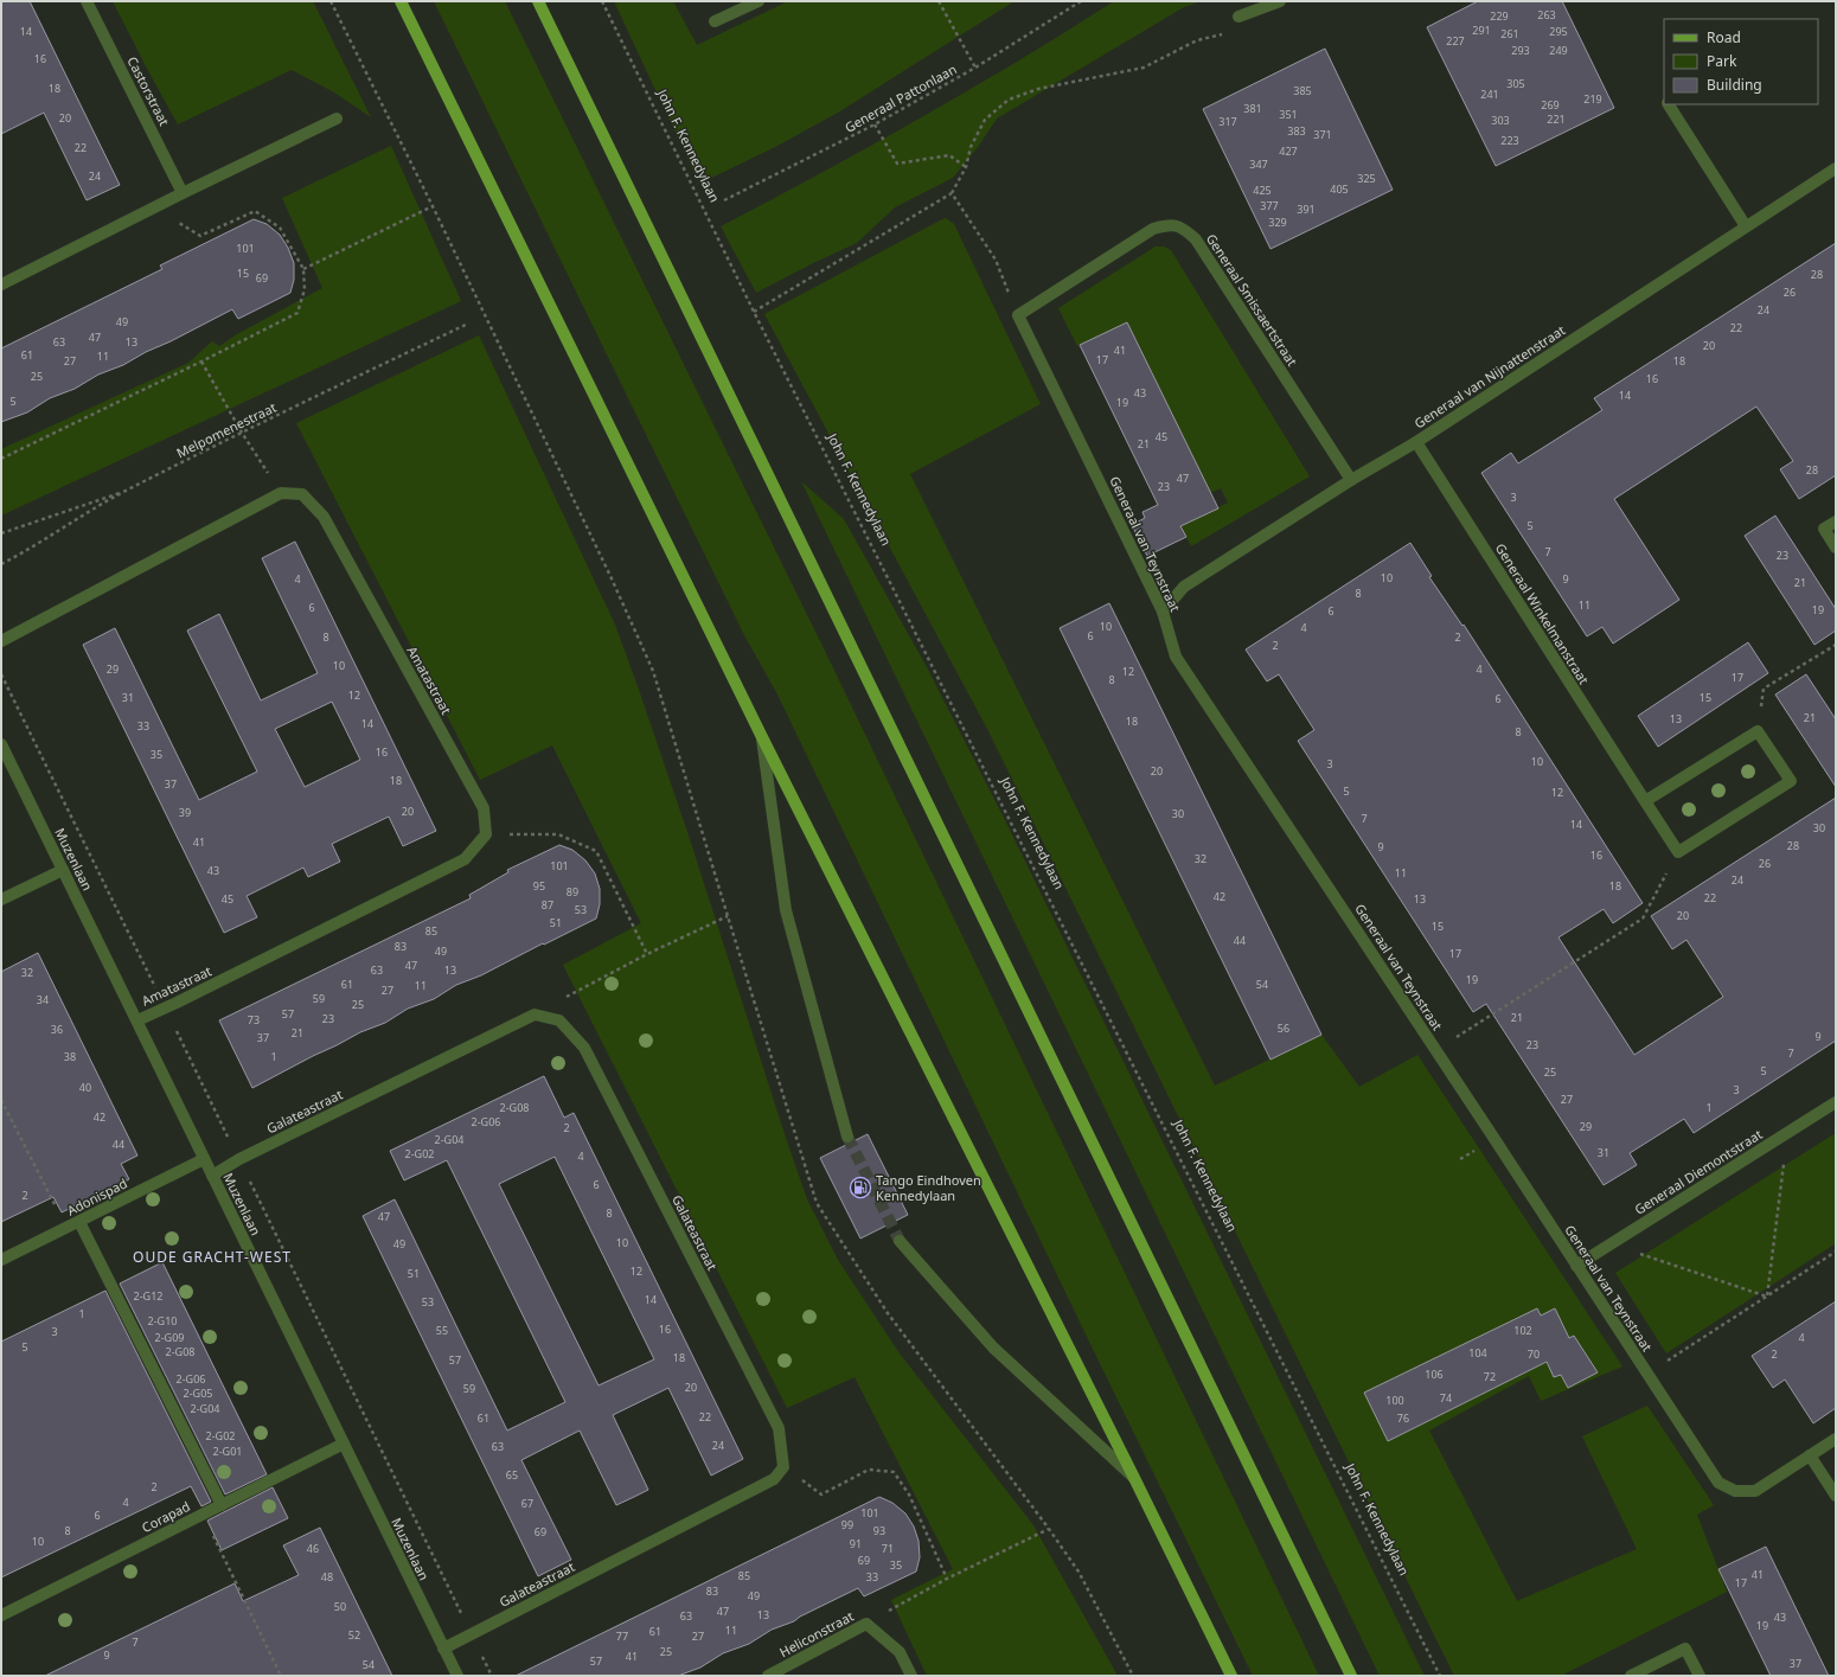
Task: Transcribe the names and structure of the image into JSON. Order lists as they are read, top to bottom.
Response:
{
  "streets": {
    "street": [
      "Castorstraat",
      "Generaal Smissaertstraat",
      "Generaal van Nijnattenstraat",
      "Generaal van Teynstraat",
      "Generaal Winkelmanstraat",
      "Amatastraat",
      "Muzenlaan",
      "Galateastraat",
      "Generaal Diemontstraat",
      "Adonispad",
      "Corapad",
      "Heliconstraat"
    ],
    "path": ["Generaal Pattonlaan", "John F. Kennedylaan", "Melpomenestraat"]
  },
  "crossings": [
    ["Generaal Smissaertstraat", "Generaal van Nijnattenstraat"],
    ["Generaal Smissaertstraat", "Generaal van Teynstraat"],
    ["Generaal van Nijnattenstraat", "Generaal van Teynstraat"],
    ["Generaal van Nijnattenstraat", "Generaal Winkelmanstraat"],
    ["Generaal van Teynstraat", "Generaal Diemontstraat"],
    ["Amatastraat", "Muzenlaan"],
    ["Muzenlaan", "Galateastraat"],
    ["Muzenlaan", "Adonispad"],
    ["Muzenlaan", "Corapad"]
  ],
  "districts": ["OUDE GRACHT-WEST"],
  "places": {
    "fuel station": ["Tango Eindhoven Kennedylaan"]
  },
  "house_numbers": [
    "263",
    "229",
    "291",
    "14",
    "295",
    "261",
    "227",
    "293",
    "249",
    "16",
    "305",
    "18",
    "385",
    "241",
    "219",
    "269",
    "381",
    "351",
    "20",
    "221",
    "303",
    "317",
    "383",
    "371",
    "223",
    "22",
    "427",
    "347",
    "24",
    "325",
    "405",
    "425",
    "377",
    "391",
    "329",
    "101",
    "15",
    "28",
    "69",
    "26",
    "24",
    "49",
    "22",
    "47",
    "63",
    "13",
    "20",
    "41",
    "61",
    "11",
    "17",
    "27",
    "18",
    "25",
    "16",
    "43",
    "14",
    "5",
    "19",
    "45",
    "21",
    "28",
    "47",
    "23",
    "3",
    "5",
    "7",
    "23",
    "10",
    "4",
    "9",
    "21",
    "8",
    "11",
    "6",
    "19",
    "6",
    "10",
    "4",
    "6",
    "8",
    "2",
    "2",
    "10",
    "29",
    "4",
    "12",
    "17",
    "8",
    "12",
    "31",
    "15",
    "6",
    "21",
    "13",
    "18",
    "14",
    "33",
    "8",
    "16",
    "35",
    "10",
    "3",
    "20",
    "18",
    "37",
    "5",
    "12",
    "20",
    "39",
    "30",
    "7",
    "14",
    "30",
    "41",
    "28",
    "9",
    "16",
    "32",
    "26",
    "101",
    "43",
    "11",
    "24",
    "95",
    "18",
    "89",
    "42",
    "22",
    "45",
    "13",
    "87",
    "53",
    "20",
    "51",
    "15",
    "85",
    "44",
    "83",
    "49",
    "17",
    "47",
    "63",
    "13",
    "32",
    "19",
    "61",
    "54",
    "11",
    "27",
    "59",
    "34",
    "25",
    "57",
    "21",
    "23",
    "73",
    "56",
    "36",
    "21",
    "9",
    "37",
    "23",
    "7",
    "38",
    "1",
    "5",
    "25",
    "40",
    "3",
    "27",
    "2-G08",
    "1",
    "42",
    "2-G06",
    "29",
    "2",
    "2-G04",
    "44",
    "31",
    "2-G02",
    "4",
    "6",
    "2",
    "8",
    "47",
    "10",
    "49",
    "12",
    "51",
    "2-G12",
    "14",
    "53",
    "1",
    "2-G10",
    "16",
    "55",
    "102",
    "3",
    "2-G09",
    "4",
    "5",
    "2-G08",
    "104",
    "70",
    "2",
    "18",
    "57",
    "106",
    "72",
    "2-G06",
    "20",
    "59",
    "2-G05",
    "74",
    "100",
    "2-G04",
    "22",
    "61",
    "76",
    "2-G02",
    "24",
    "63",
    "2-G01",
    "65",
    "2",
    "4",
    "67",
    "101",
    "6",
    "99",
    "8",
    "93",
    "69",
    "10",
    "91",
    "46",
    "71",
    "69",
    "35",
    "41",
    "85",
    "48",
    "33",
    "17",
    "83",
    "49",
    "50",
    "47",
    "13",
    "63",
    "43",
    "19",
    "11",
    "61",
    "52",
    "77",
    "27",
    "7",
    "25",
    "9",
    "41",
    "57",
    "37",
    "54"
  ],
  "legend": ["Road", "Park", "Building"]
}
